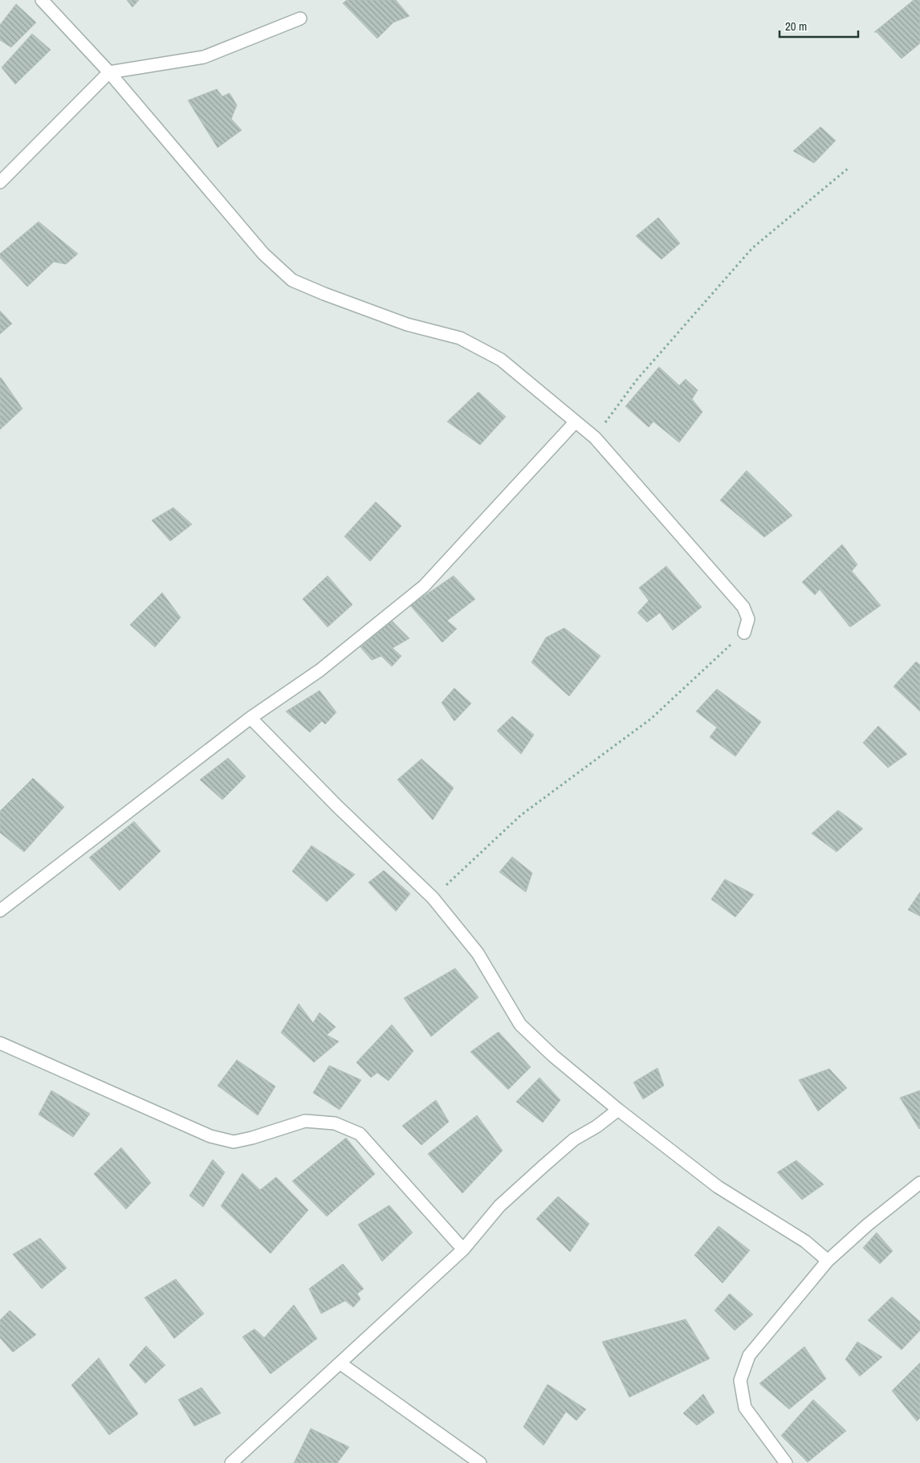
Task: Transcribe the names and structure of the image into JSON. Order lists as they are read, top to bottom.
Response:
{
  "scale_bar": "20 m"
}
